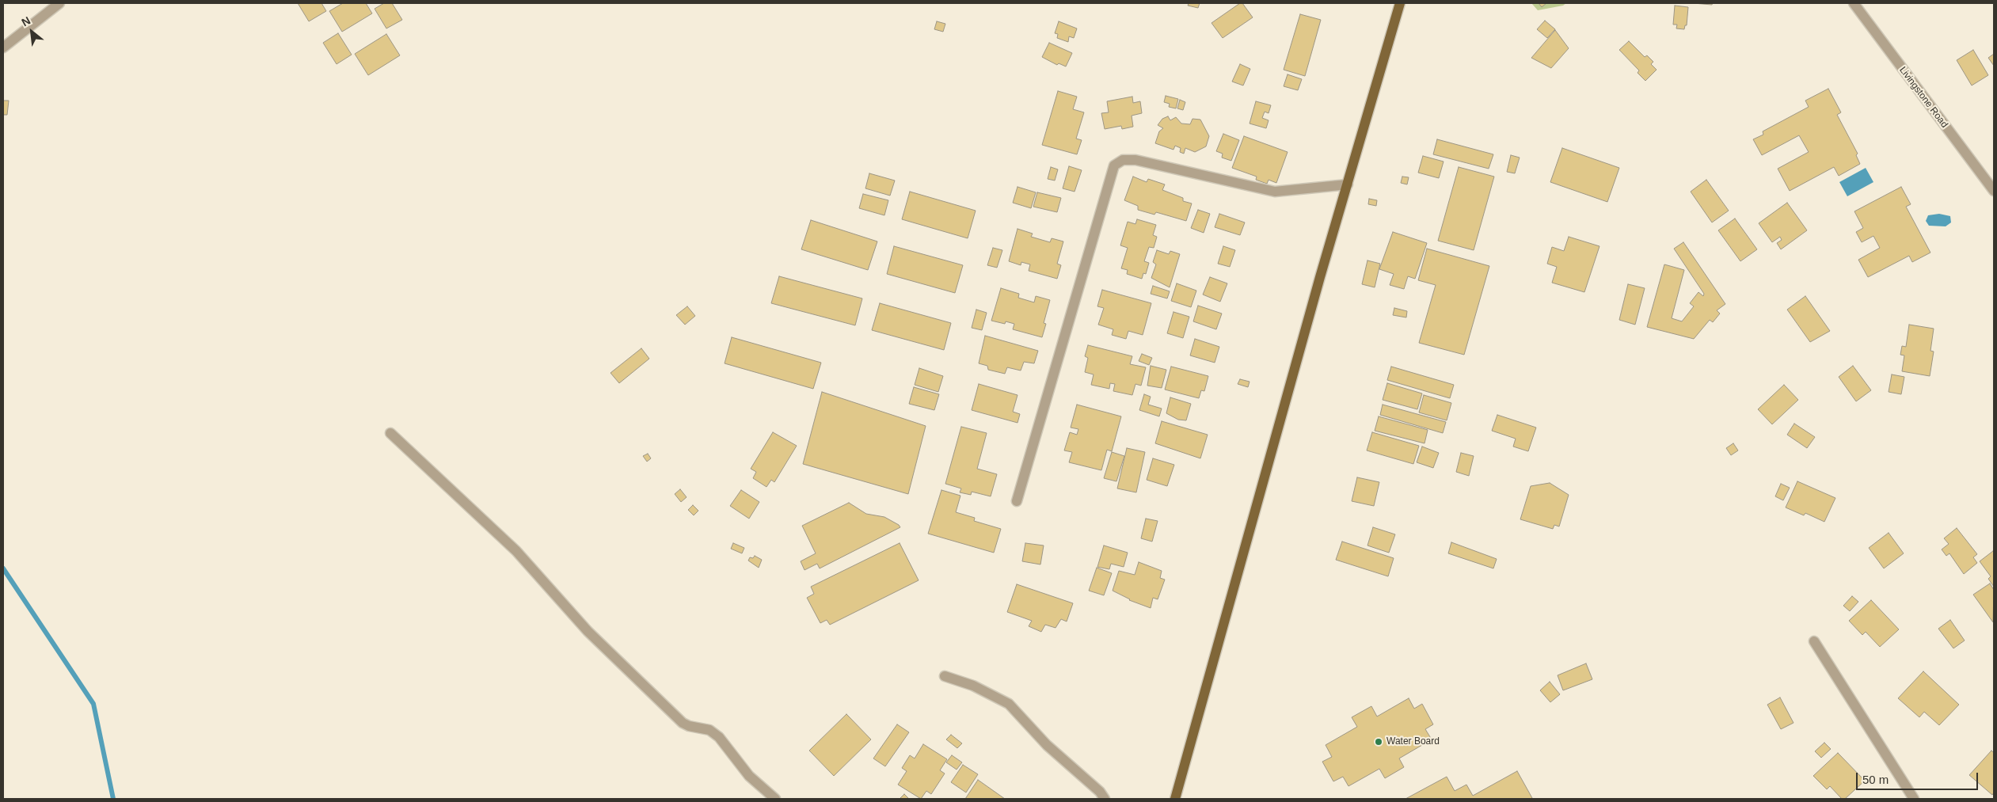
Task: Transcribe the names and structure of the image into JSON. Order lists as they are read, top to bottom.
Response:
{
  "streets": {
    "street": ["Livingstone Road"]
  },
  "places": ["Water Board"],
  "scale_bar": "50 m",
  "north": "top left"
}
